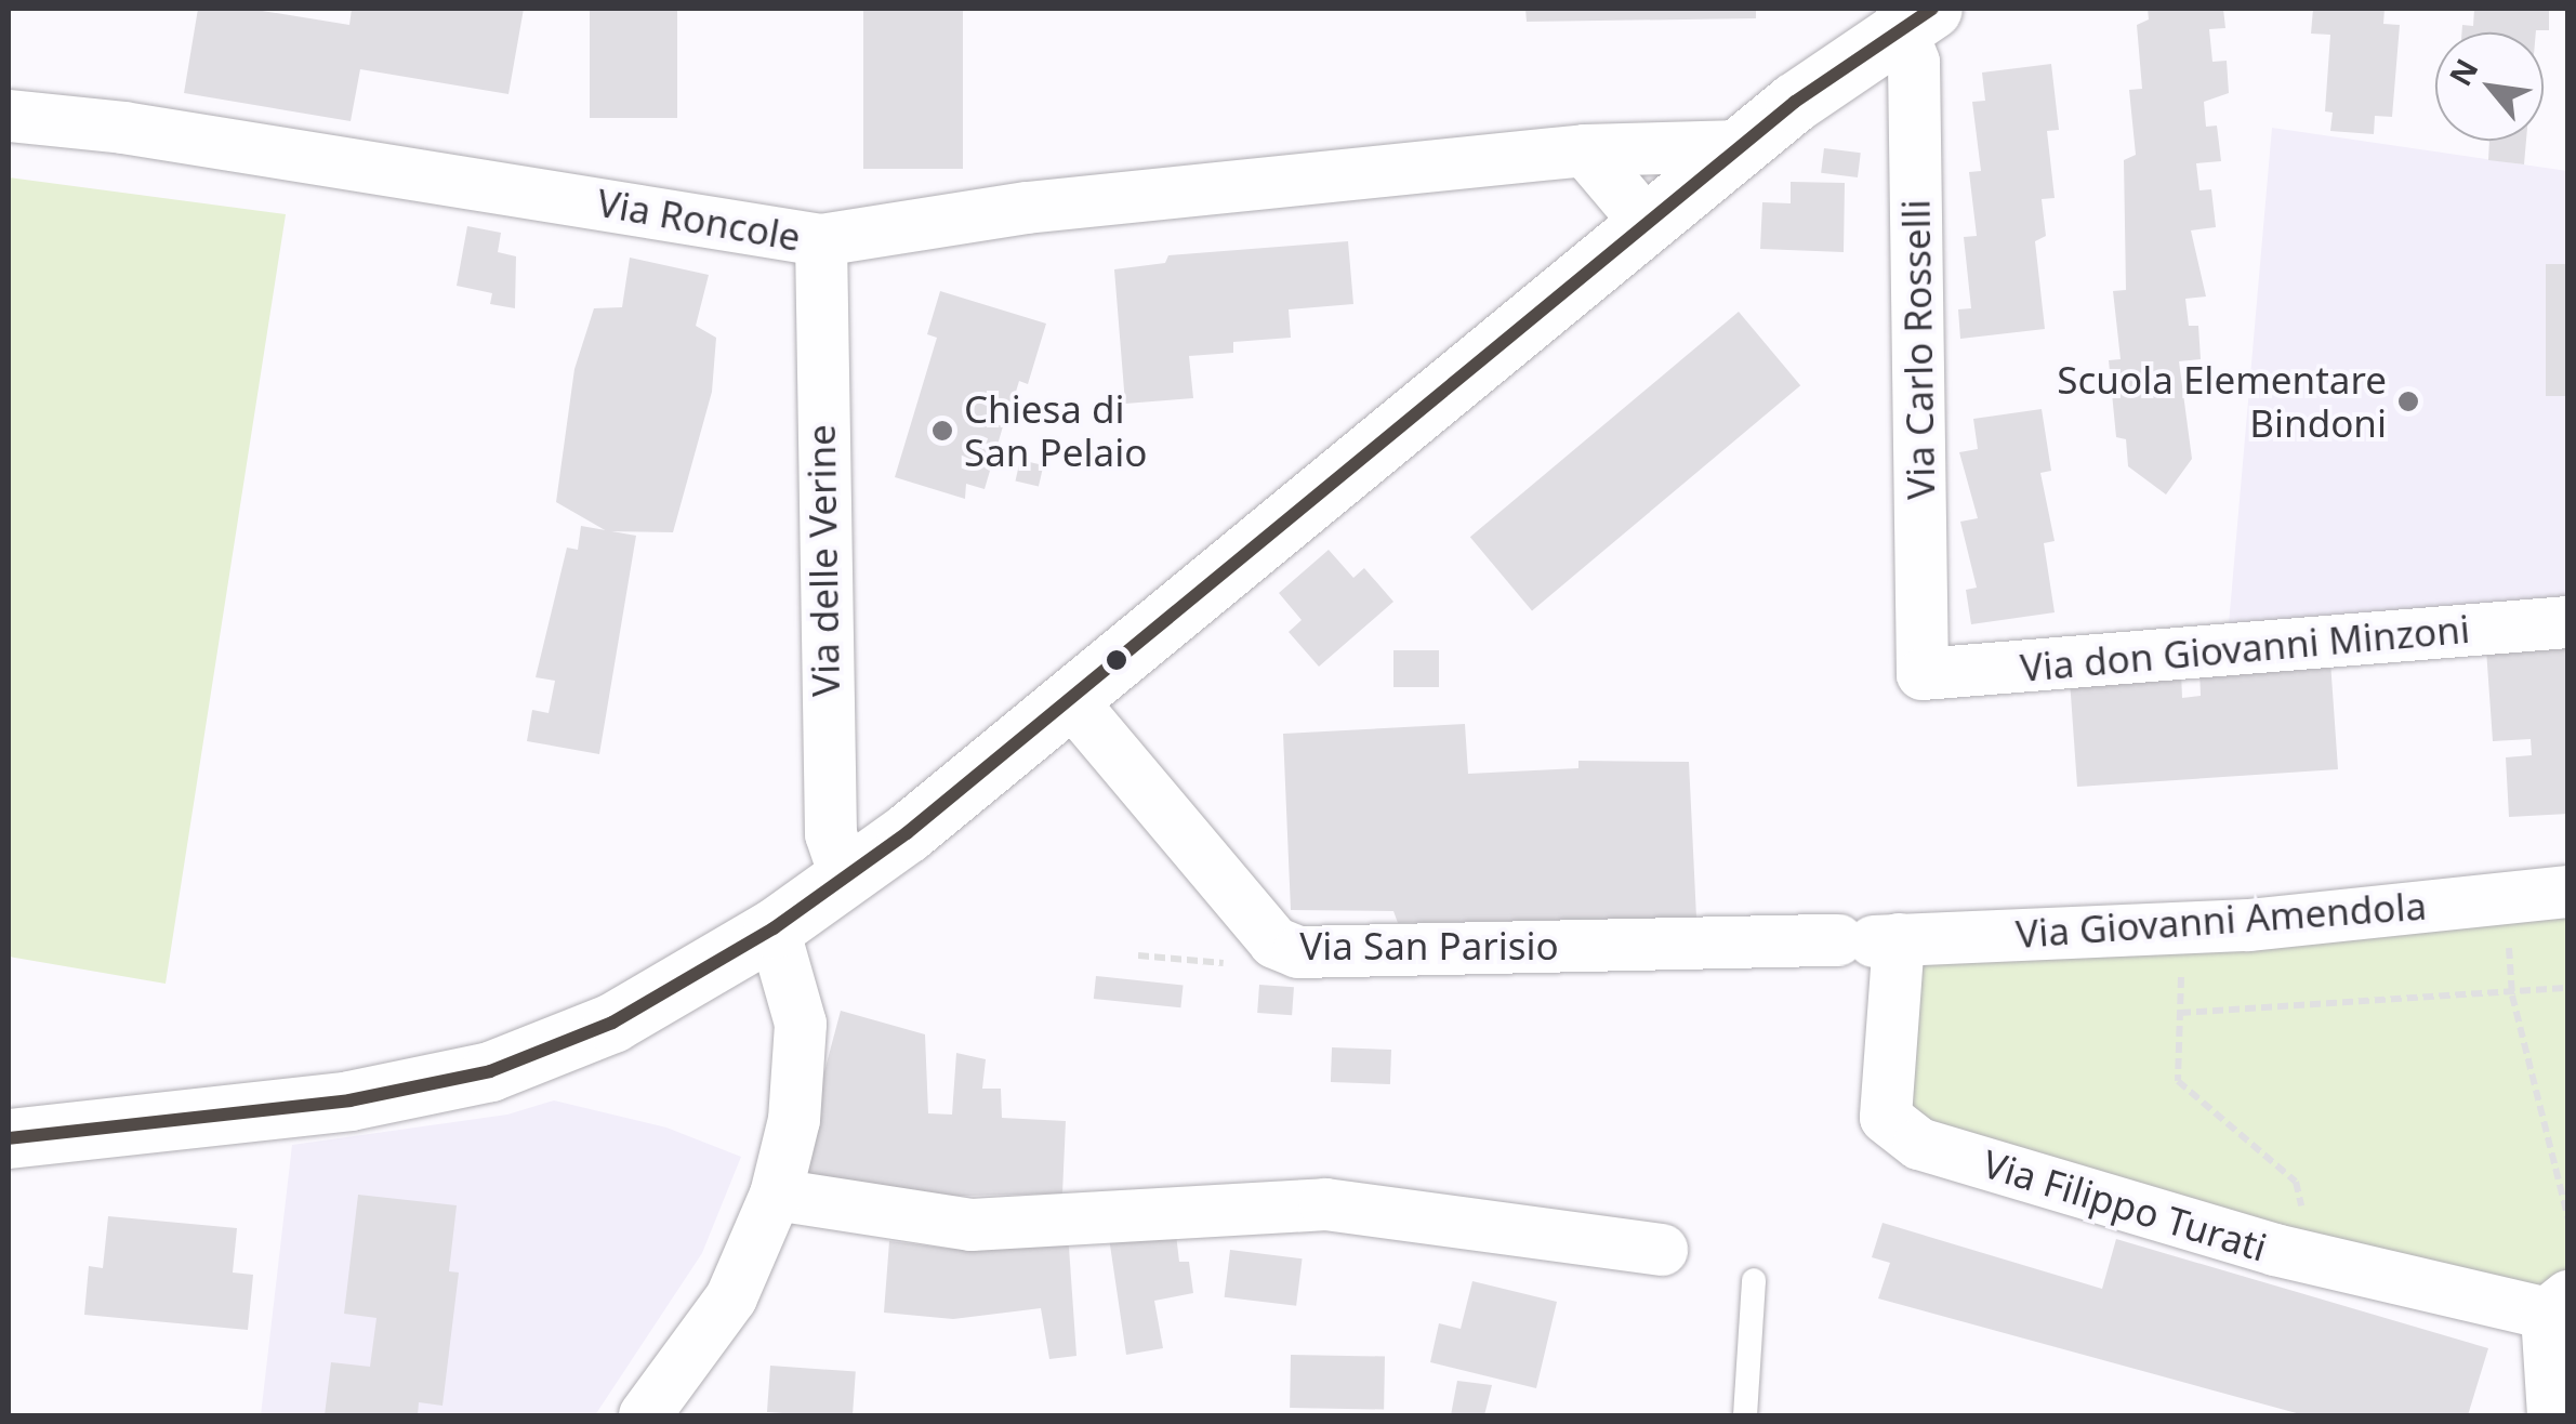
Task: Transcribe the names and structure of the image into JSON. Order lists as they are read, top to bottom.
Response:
{
  "streets": {
    "street": [
      "Via Roncole",
      "Via Carlo Rosselli",
      "Via delle Verine",
      "Via don Giovanni Minzoni",
      "Via Giovanni Amendola",
      "Via San Parisio",
      "Via Filippo Turati"
    ]
  },
  "crossings": [
    ["Via Roncole", "Via delle Verine"],
    ["Via Carlo Rosselli", "Via don Giovanni Minzoni"],
    ["Via Giovanni Amendola", "Via San Parisio"],
    ["Via Giovanni Amendola", "Via Filippo Turati"],
    ["Via San Parisio", "Via Filippo Turati"]
  ],
  "places": ["Scuola Elementare Bindoni", "Chiesa di San Pelaio"],
  "north": "top left"
}
